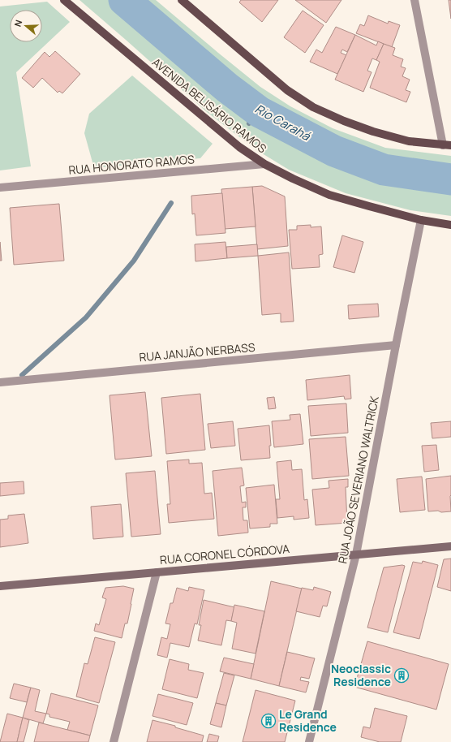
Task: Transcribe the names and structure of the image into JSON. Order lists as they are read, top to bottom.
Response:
{
  "streets": {
    "main road": ["AVENIDA BELISÁRIO RAMOS"],
    "street": [
      "RUA HONORATO RAMOS",
      "RUA JANJÃO NERBASS",
      "RUA JOÃO SEVERIANO WALTRICK",
      "RUA CORONEL CÓRDOVA"
    ]
  },
  "crossings": [
    ["AVENIDA BELISÁRIO RAMOS", "RUA HONORATO RAMOS"],
    ["AVENIDA BELISÁRIO RAMOS", "RUA JOÃO SEVERIANO WALTRICK"],
    ["RUA JANJÃO NERBASS", "RUA JOÃO SEVERIANO WALTRICK"],
    ["RUA JOÃO SEVERIANO WALTRICK", "RUA CORONEL CÓRDOVA"]
  ],
  "water": ["Rio Carahá"],
  "places": {
    "building": ["Neoclassic Residence", "Le Grand Residence"]
  },
  "north": "left"
}
